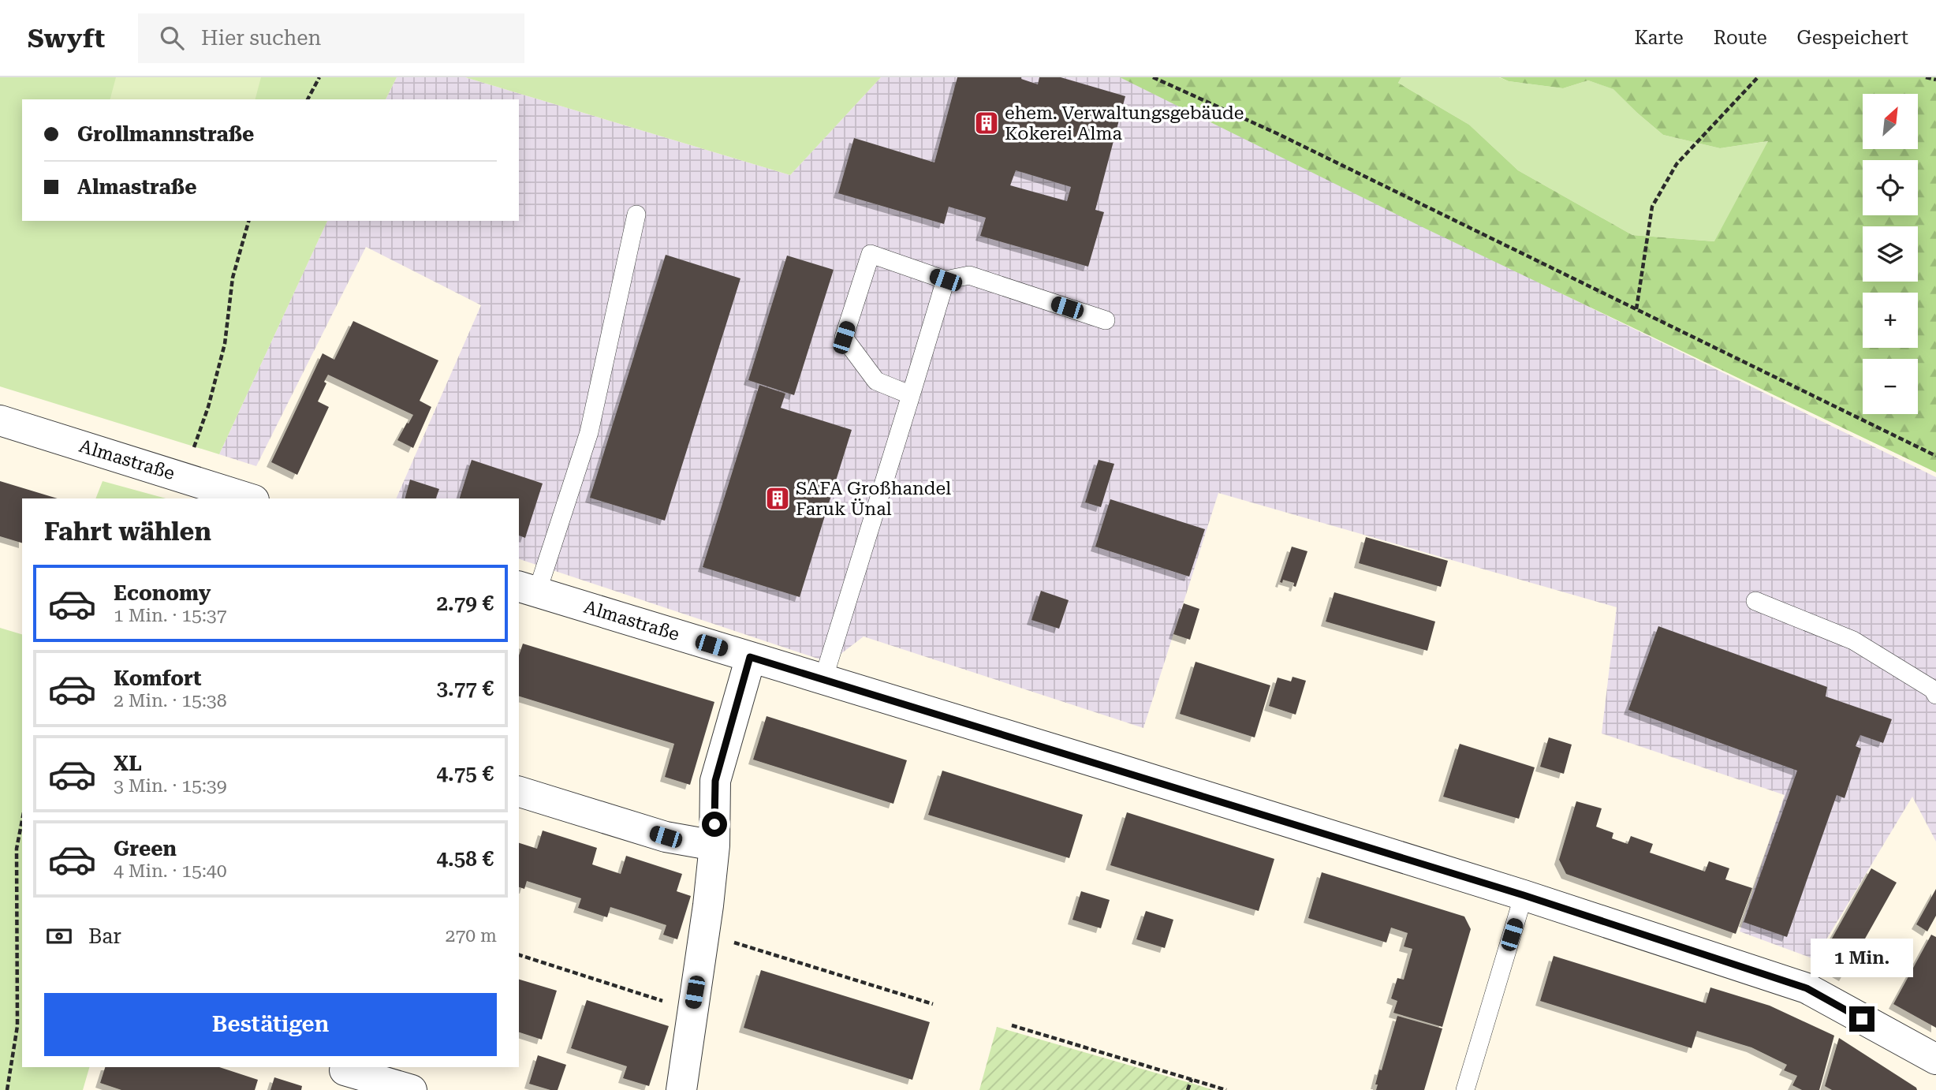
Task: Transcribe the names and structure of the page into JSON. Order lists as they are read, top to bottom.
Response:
{
  "streets": {
    "street": ["Almastraße"]
  },
  "places": {
    "building": ["ehem. Verwaltungsgebäude Kokerei Alma", "SAFA Großhandel Faruk Ünal"]
  },
  "north": "top right",
  "page": {
    "header": "Swyft",
    "search": "Hier suchen",
    "nav": ["Karte", "Route", "Gespeichert"],
    "map_buttons": ["+", "−"],
    "banner": ["Grollmannstraße", "Almastraße"],
    "heading": "Fahrt wählen",
    "list": [
      {
        "name": "Economy",
        "note": "1 Min. · 15:37",
        "value": "2.79 €"
      },
      {
        "name": "Komfort",
        "note": "2 Min. · 15:38",
        "value": "3.77 €"
      },
      {
        "name": "XL",
        "note": "3 Min. · 15:39",
        "value": "4.75 €"
      },
      {
        "name": "Green",
        "note": "4 Min. · 15:40",
        "value": "4.58 €"
      }
    ],
    "pay": ["Bar", "270 m"],
    "bubble": "1 Min.",
    "buttons": "Bestätigen"
  }
}
